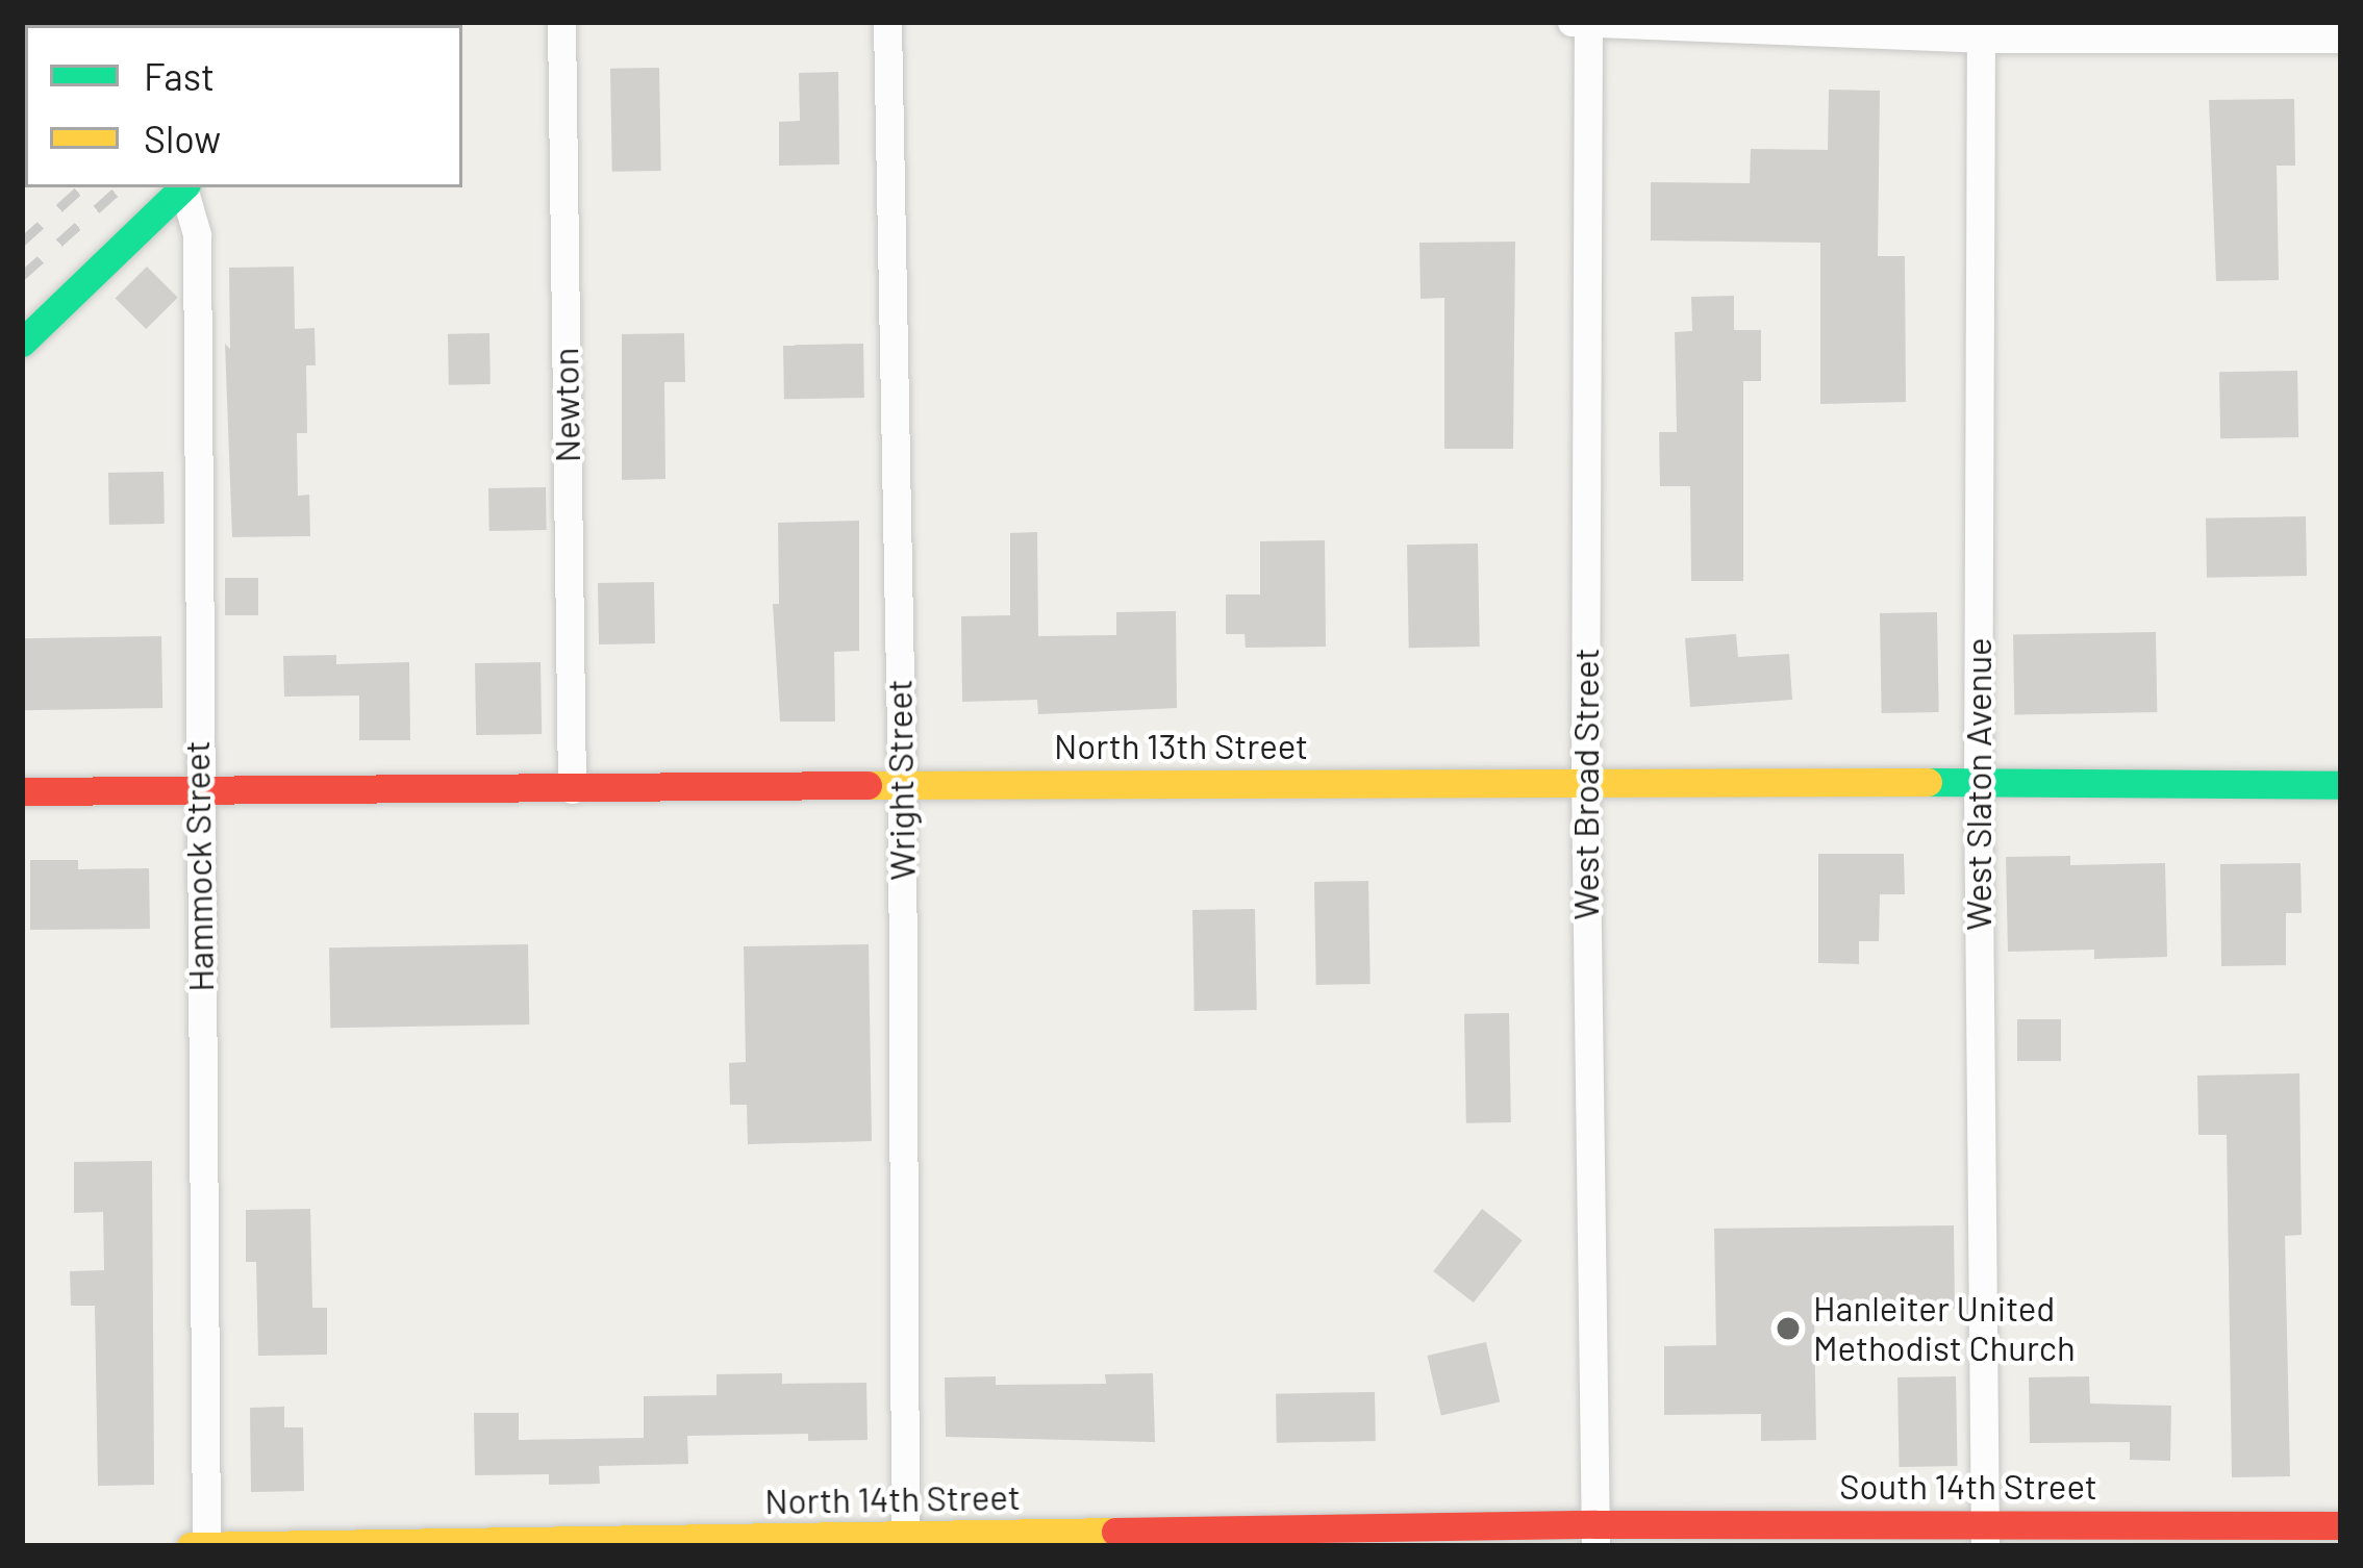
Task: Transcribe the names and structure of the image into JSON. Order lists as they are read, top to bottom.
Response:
{
  "streets": {
    "street": [
      "Newton",
      "North 13th Street",
      "Wright Street",
      "West Broad Street",
      "West Slaton Avenue",
      "Hammock Street",
      "South 14th Street",
      "North 14th Street"
    ]
  },
  "crossings": [
    ["Newton", "North 13th Street"],
    ["North 13th Street", "Wright Street"],
    ["North 13th Street", "West Broad Street"],
    ["North 13th Street", "West Slaton Avenue"],
    ["North 13th Street", "Hammock Street"],
    ["Wright Street", "North 14th Street"],
    ["West Broad Street", "South 14th Street"],
    ["West Broad Street", "North 14th Street"],
    ["West Slaton Avenue", "South 14th Street"],
    ["Hammock Street", "North 14th Street"],
    ["South 14th Street", "North 14th Street"]
  ],
  "places": ["Hanleiter United Methodist Church"],
  "legend": ["Fast", "Slow"]
}
